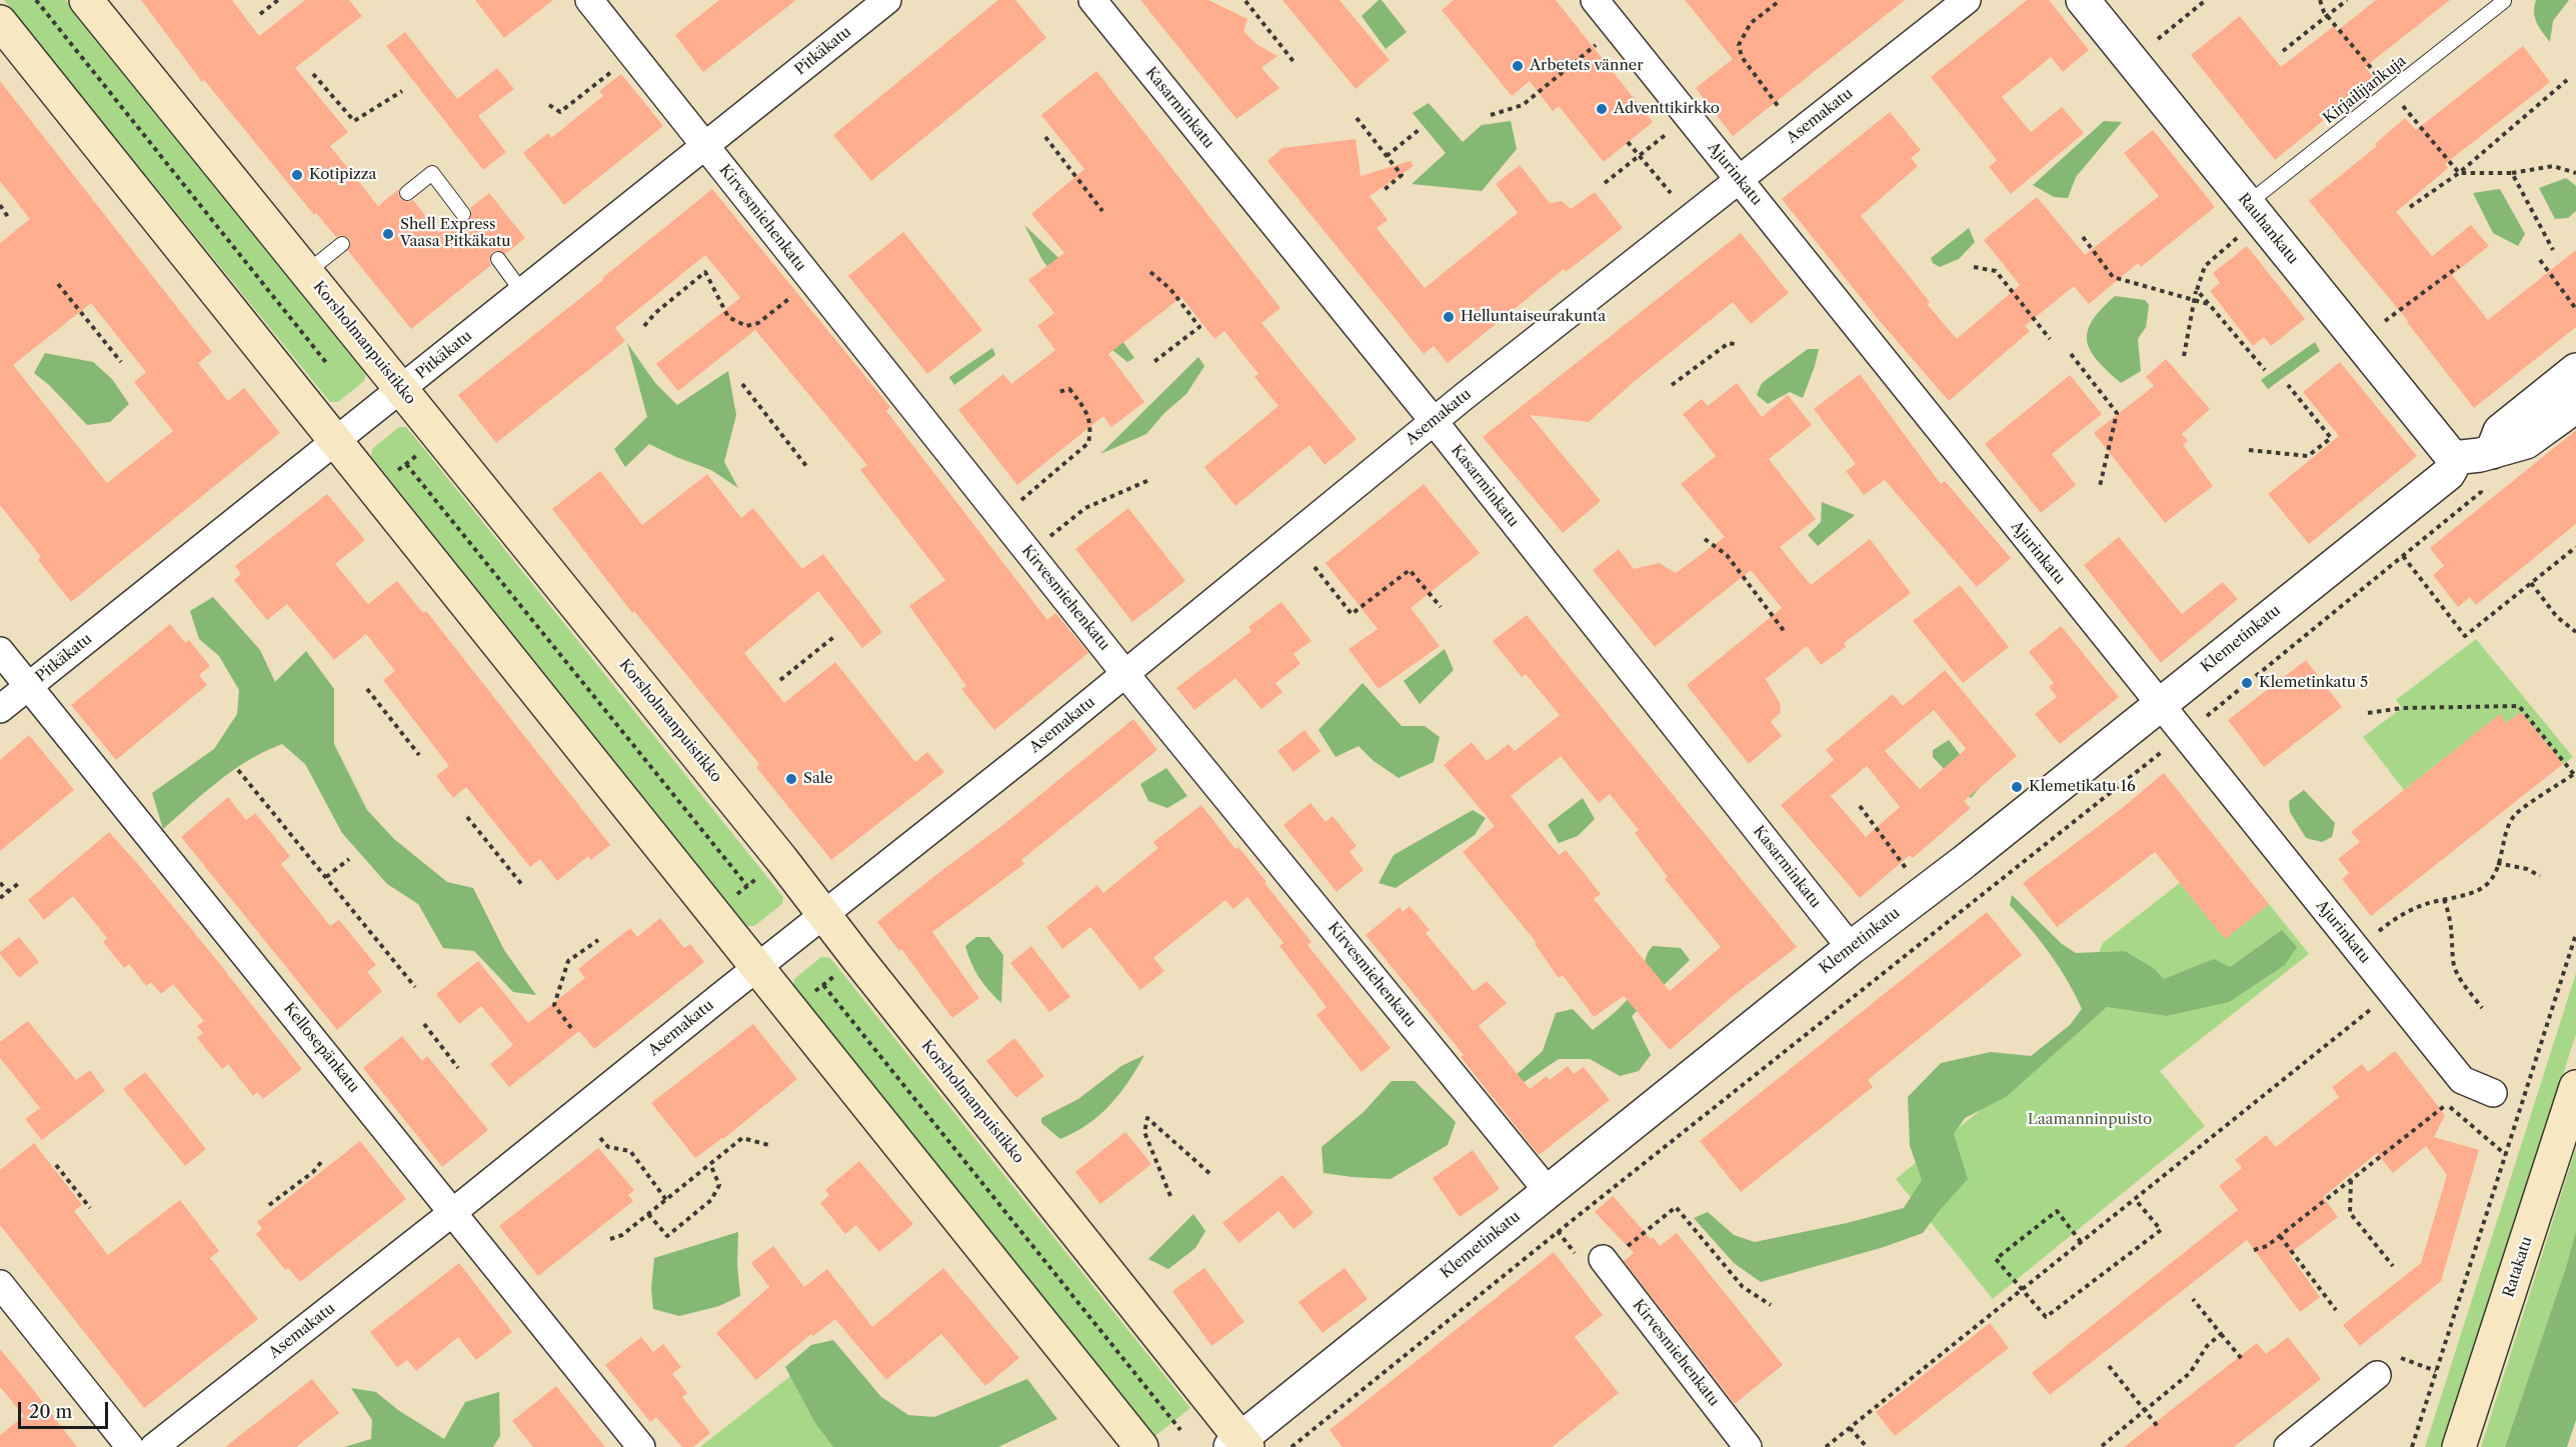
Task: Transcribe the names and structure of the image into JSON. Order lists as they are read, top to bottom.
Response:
{
  "streets": {
    "main road": ["Korsholmanpuistikko", "Ratakatu"],
    "street": [
      "Pitkäkatu",
      "Kasarminkatu",
      "Asemakatu",
      "Ajurinkatu",
      "Kirvesmiehenkatu",
      "Rauhankatu",
      "Klemetinkatu",
      "Kellosepänkatu"
    ],
    "lane": ["Kirjailijankuja"]
  },
  "crossings": [
    ["Pitkäkatu", "Kirvesmiehenkatu"],
    ["Pitkäkatu", "Korsholmanpuistikko"],
    ["Pitkäkatu", "Kellosepänkatu"],
    ["Kirjailijankuja", "Rauhankatu"],
    ["Kasarminkatu", "Asemakatu"],
    ["Kasarminkatu", "Klemetinkatu"],
    ["Asemakatu", "Ajurinkatu"],
    ["Asemakatu", "Kirvesmiehenkatu"],
    ["Asemakatu", "Korsholmanpuistikko"],
    ["Asemakatu", "Kellosepänkatu"],
    ["Ajurinkatu", "Klemetinkatu"],
    ["Kirvesmiehenkatu", "Klemetinkatu"],
    ["Rauhankatu", "Klemetinkatu"],
    ["Korsholmanpuistikko", "Klemetinkatu"]
  ],
  "parks": ["Laamanninpuisto"],
  "places": [
    "Arbetets vänner",
    "Adventtikirkko",
    "Kotipizza",
    "Shell Express Vaasa Pitkäkatu",
    "Helluntaiseurakunta",
    "Klemetinkatu 5",
    "Sale",
    "Klemetikatu 16"
  ],
  "scale_bar": "20 m"
}
